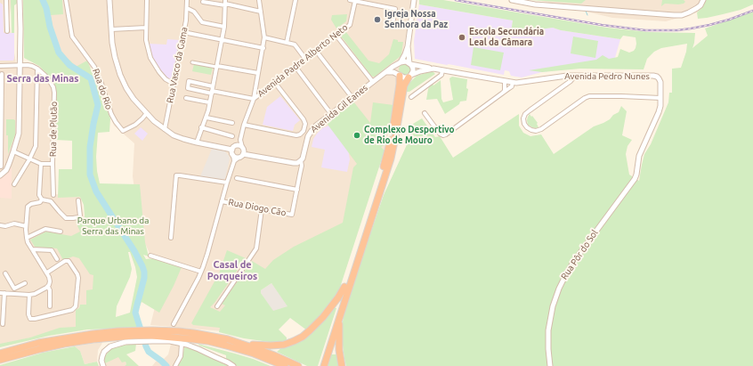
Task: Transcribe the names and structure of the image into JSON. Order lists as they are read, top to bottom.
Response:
{
  "streets": {
    "street": [
      "Avenida Padre Alberto Neto",
      "Rua Vasco da Gama",
      "Avenida Pedro Nunes",
      "Rua do Rio",
      "Avenida Gil Eanes",
      "Rua de Plutão",
      "Rua Diogo Cão",
      "Rua Pôr do Sol"
    ]
  },
  "crossings": [
    ["Avenida Pedro Nunes", "Avenida Gil Eanes"],
    ["Avenida Pedro Nunes", "Rua Pôr do Sol"],
    ["Avenida Gil Eanes", "Rua Diogo Cão"]
  ],
  "districts": ["Serra das Minas", "Casal de Porqueiros"],
  "parks": ["Parque Urbano da Serra das Minas"],
  "places": ["Igreja Nossa Senhora da Paz", "Escola Secundária Leal da Câmara", "Complexo Desportivo de Rio de Mouro"]
}
